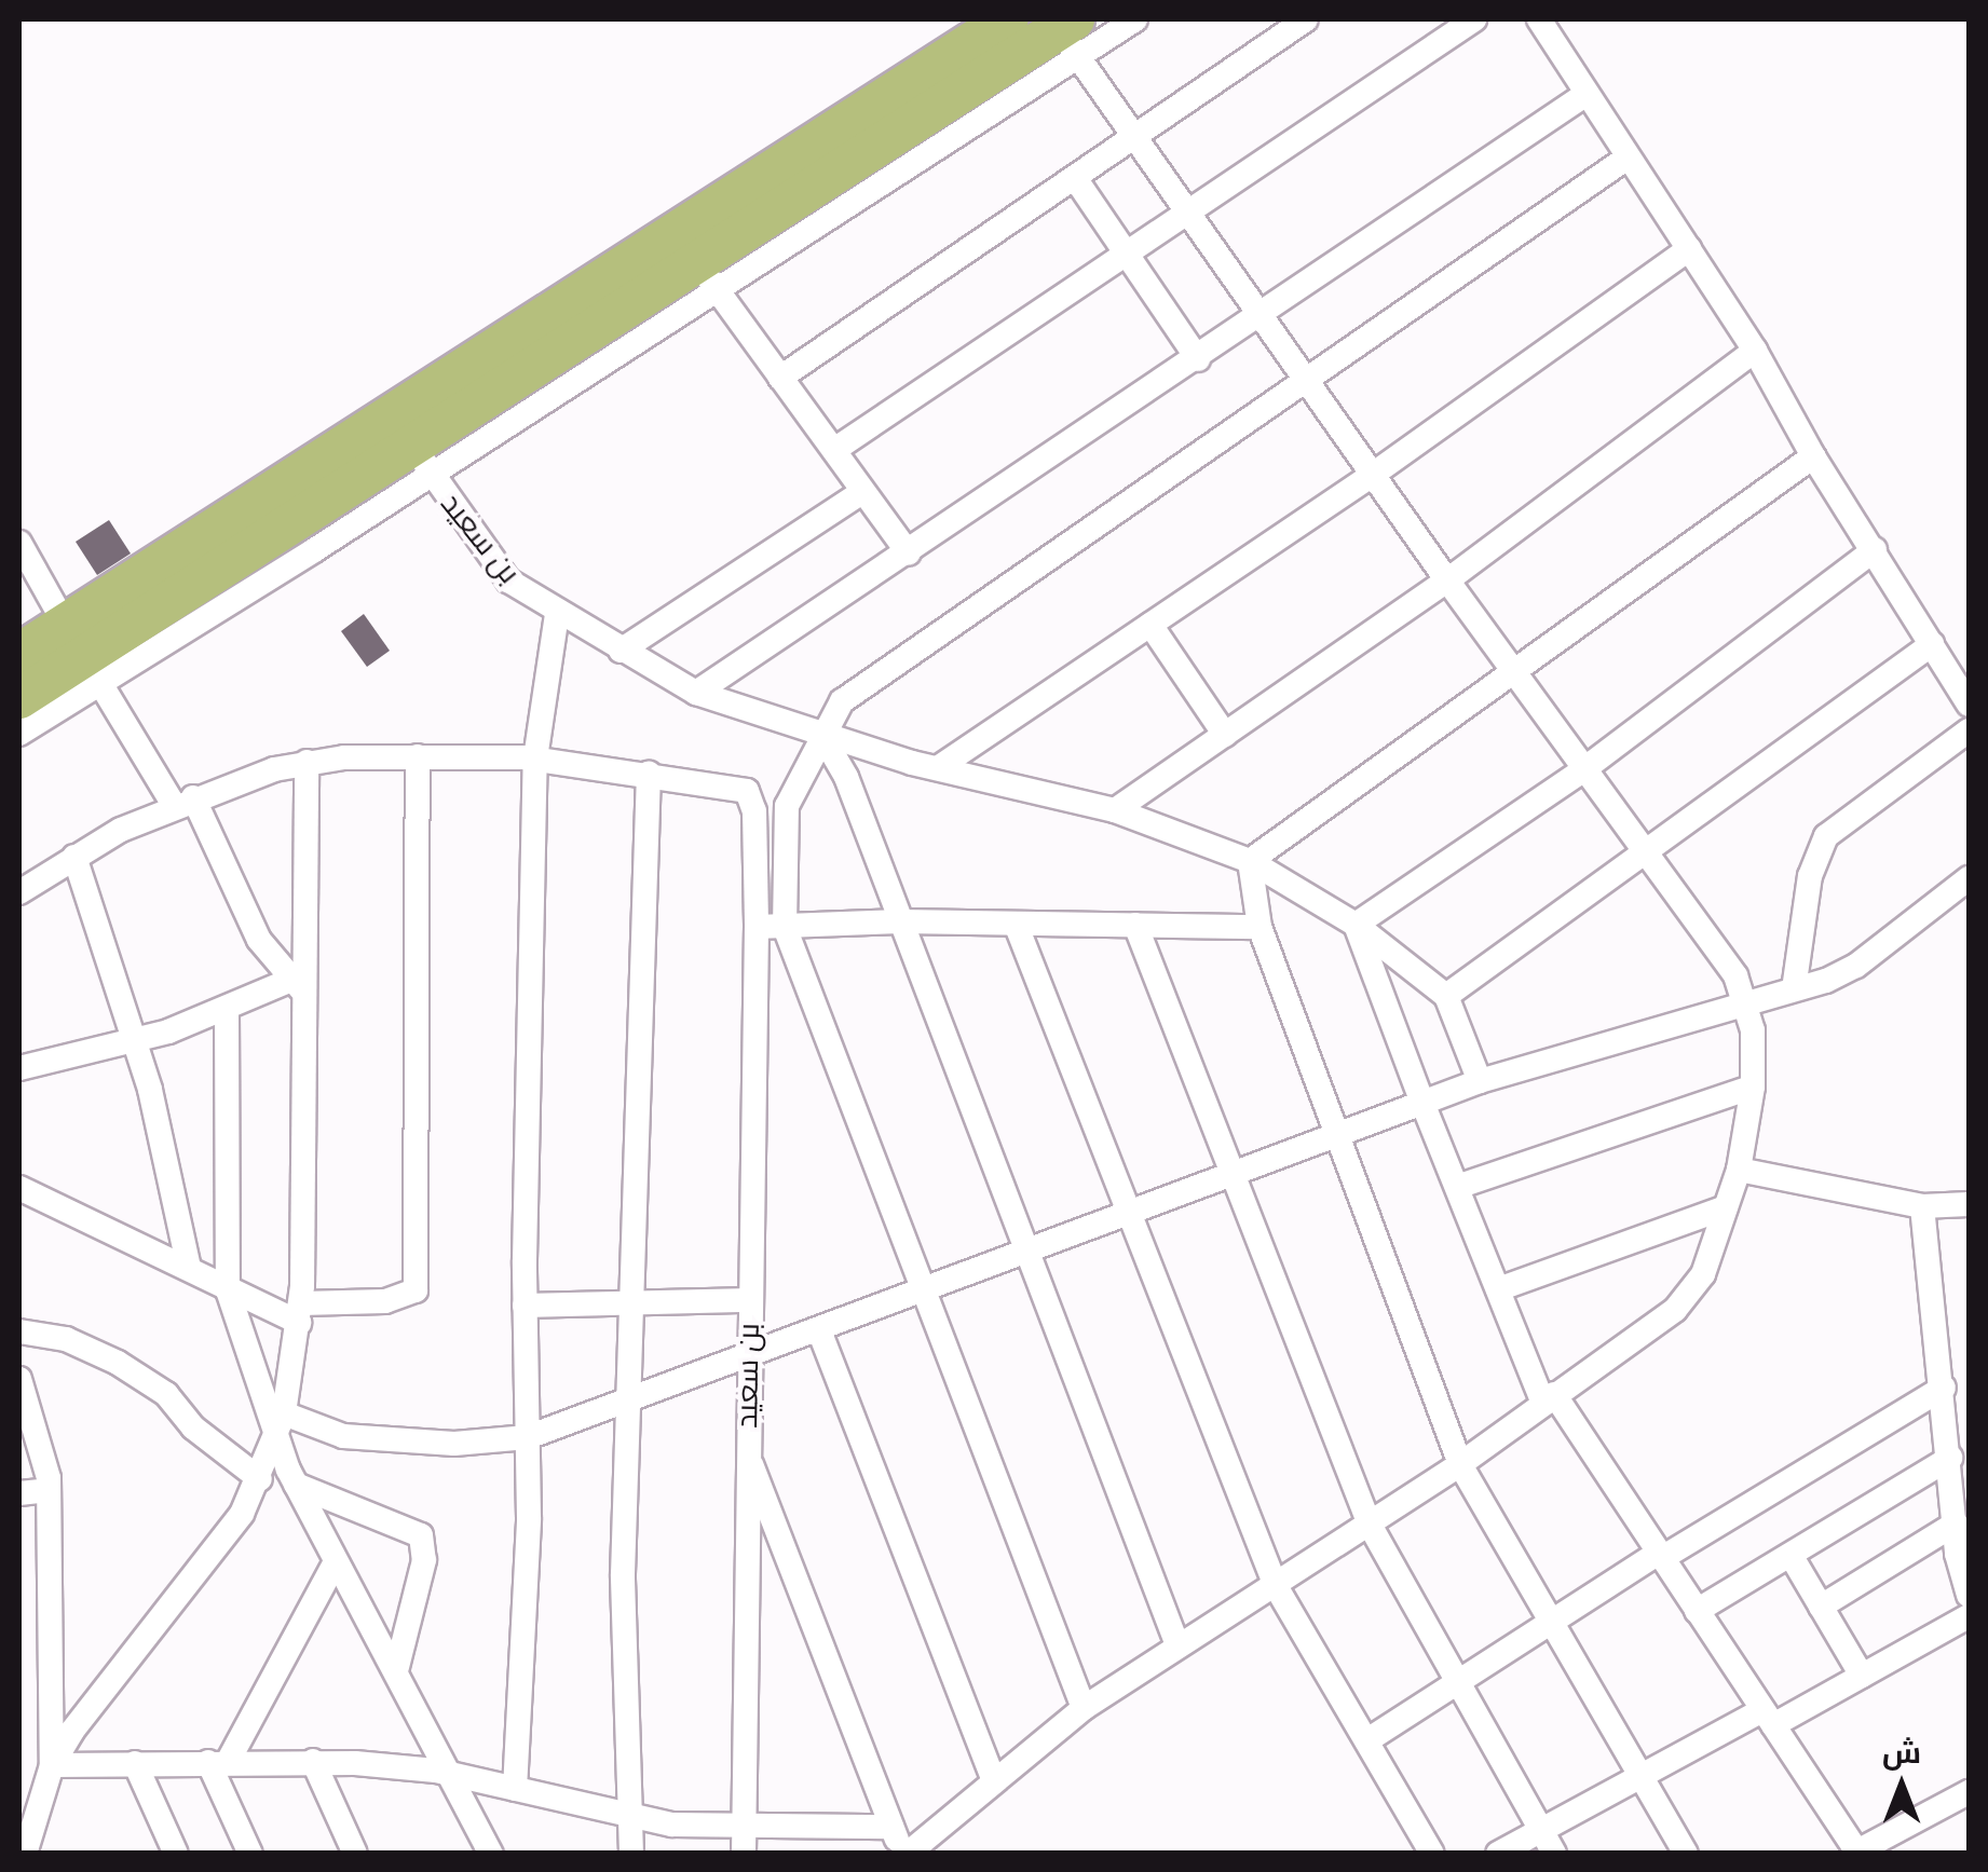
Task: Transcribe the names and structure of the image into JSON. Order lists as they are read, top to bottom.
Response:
{
  "streets": {
    "street": ["بن سعيد"]
  },
  "north": "top"
}
